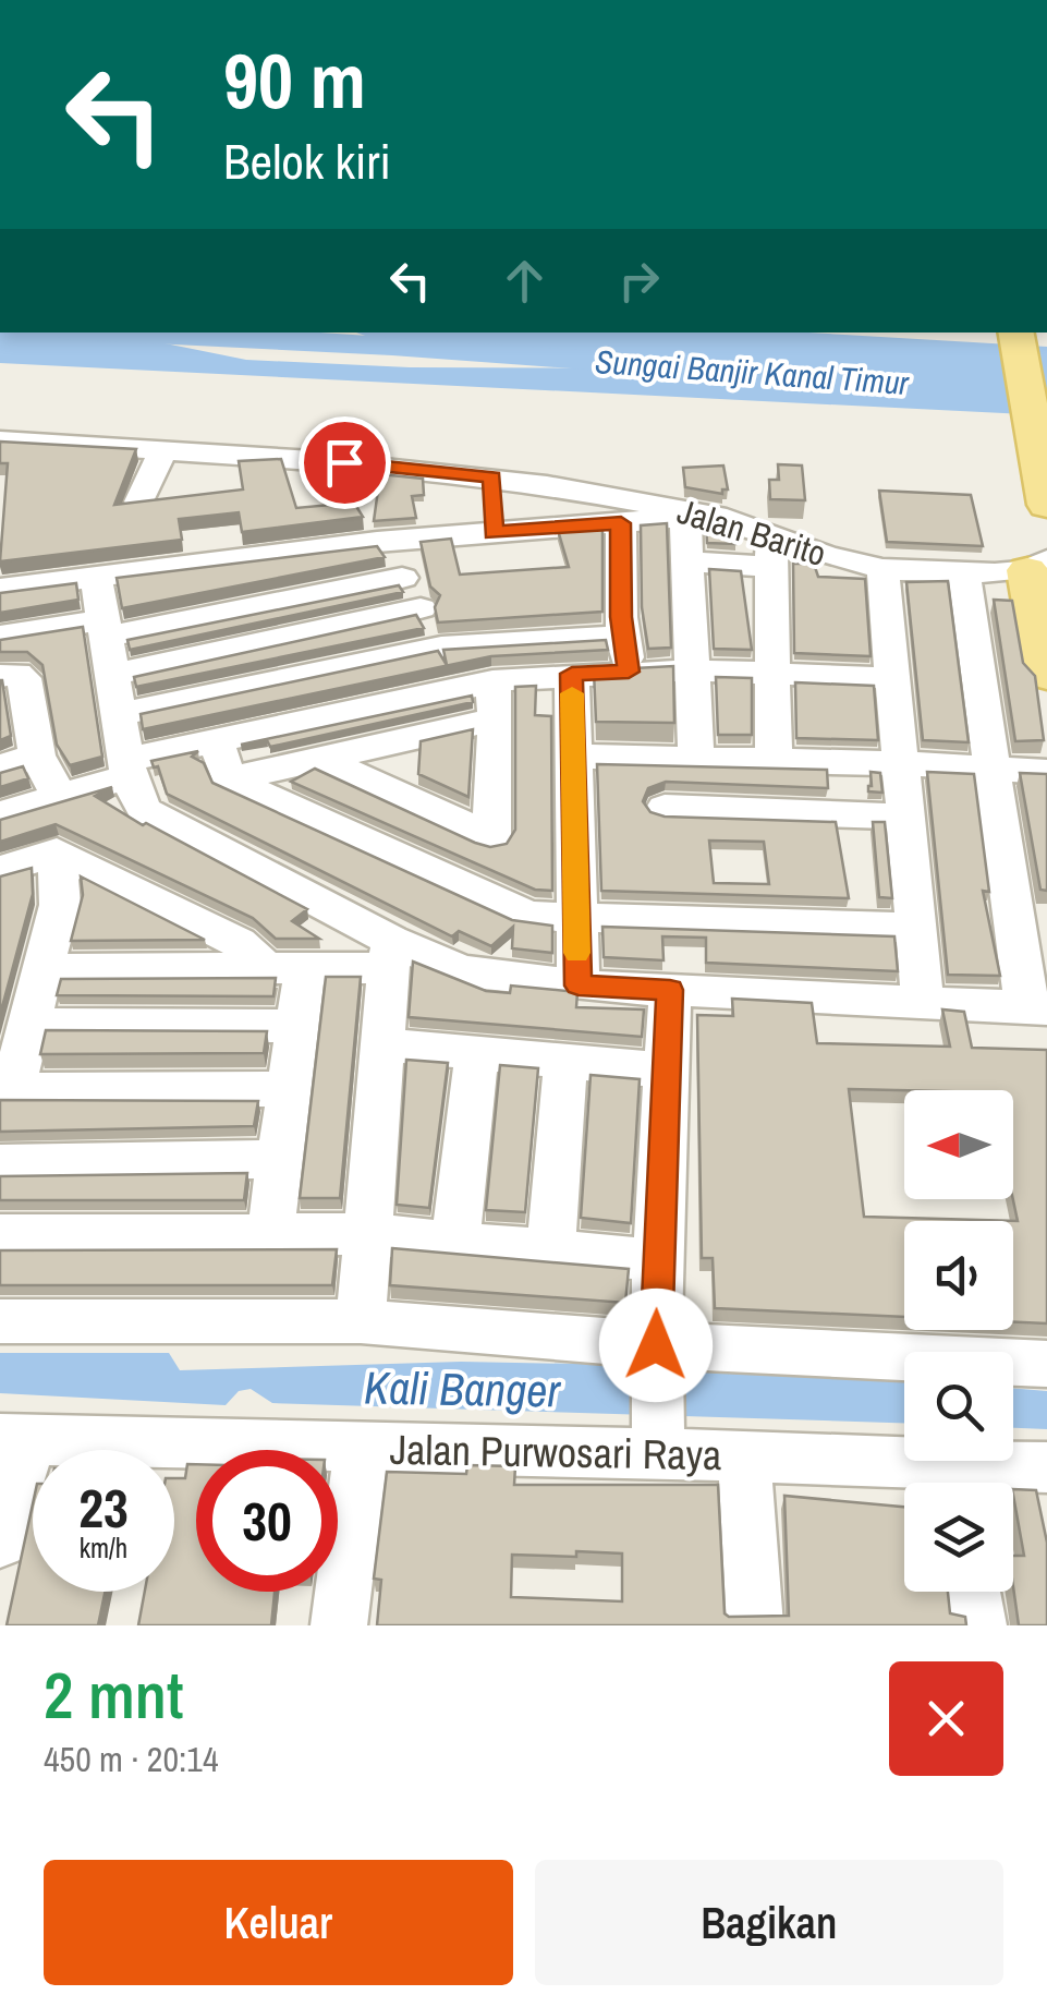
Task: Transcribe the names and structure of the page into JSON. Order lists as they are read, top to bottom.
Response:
{
  "streets": {
    "street": ["Jalan Barito", "Jalan Purwosari Raya"]
  },
  "water": ["Sungai Banjir Kanal Timur", "Kali Banger"],
  "north": "left",
  "page": {
    "turn": ["90 m", "Belok kiri"],
    "speed": "23 km/h",
    "limit": "30",
    "heading": ["2 mnt", "450 m · 20:14"],
    "buttons": ["Keluar", "Bagikan"]
  }
}
